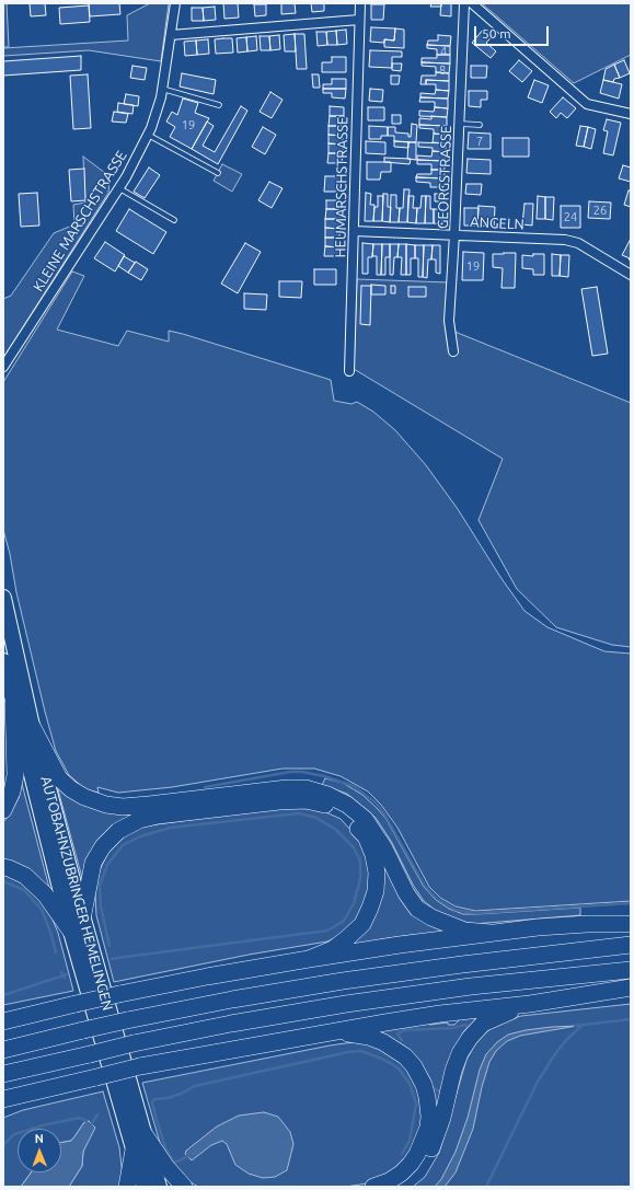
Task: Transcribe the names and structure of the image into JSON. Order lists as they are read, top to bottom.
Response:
{
  "streets": {
    "highway": ["AUTOBAHNZUBRINGER HEMELINGEN"],
    "street": [
      "GEORGSTRASSE",
      "HEUMARSCHSTRASSE",
      "KLEINE MARSCHSTRASSE",
      "ANGELN"
    ]
  },
  "crossings": [
    ["GEORGSTRASSE", "ANGELN"],
    ["HEUMARSCHSTRASSE", "ANGELN"]
  ],
  "house_numbers": [
    "4",
    "8",
    "19",
    "7",
    "26",
    "24",
    "19"
  ],
  "scale_bar": "50 m",
  "north": "top"
}
